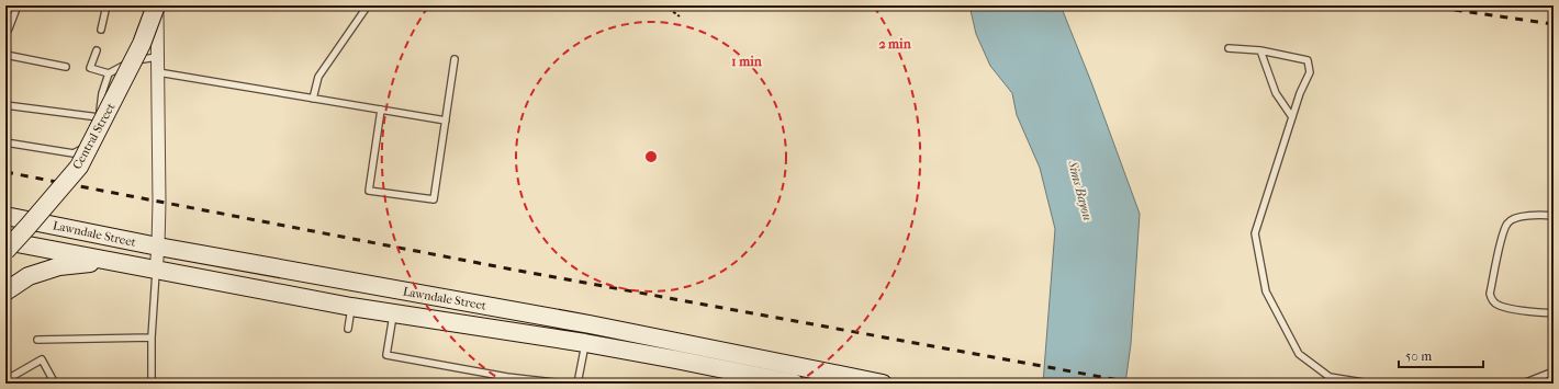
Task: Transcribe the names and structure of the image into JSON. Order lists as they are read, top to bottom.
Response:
{
  "streets": {
    "main road": ["Central Street", "Lawndale Street"]
  },
  "crossings": [
    ["Central Street", "Lawndale Street"]
  ],
  "water": ["Sims Bayou"],
  "scale_bar": "50 m",
  "rings": ["2 min", "1 min"]
}
